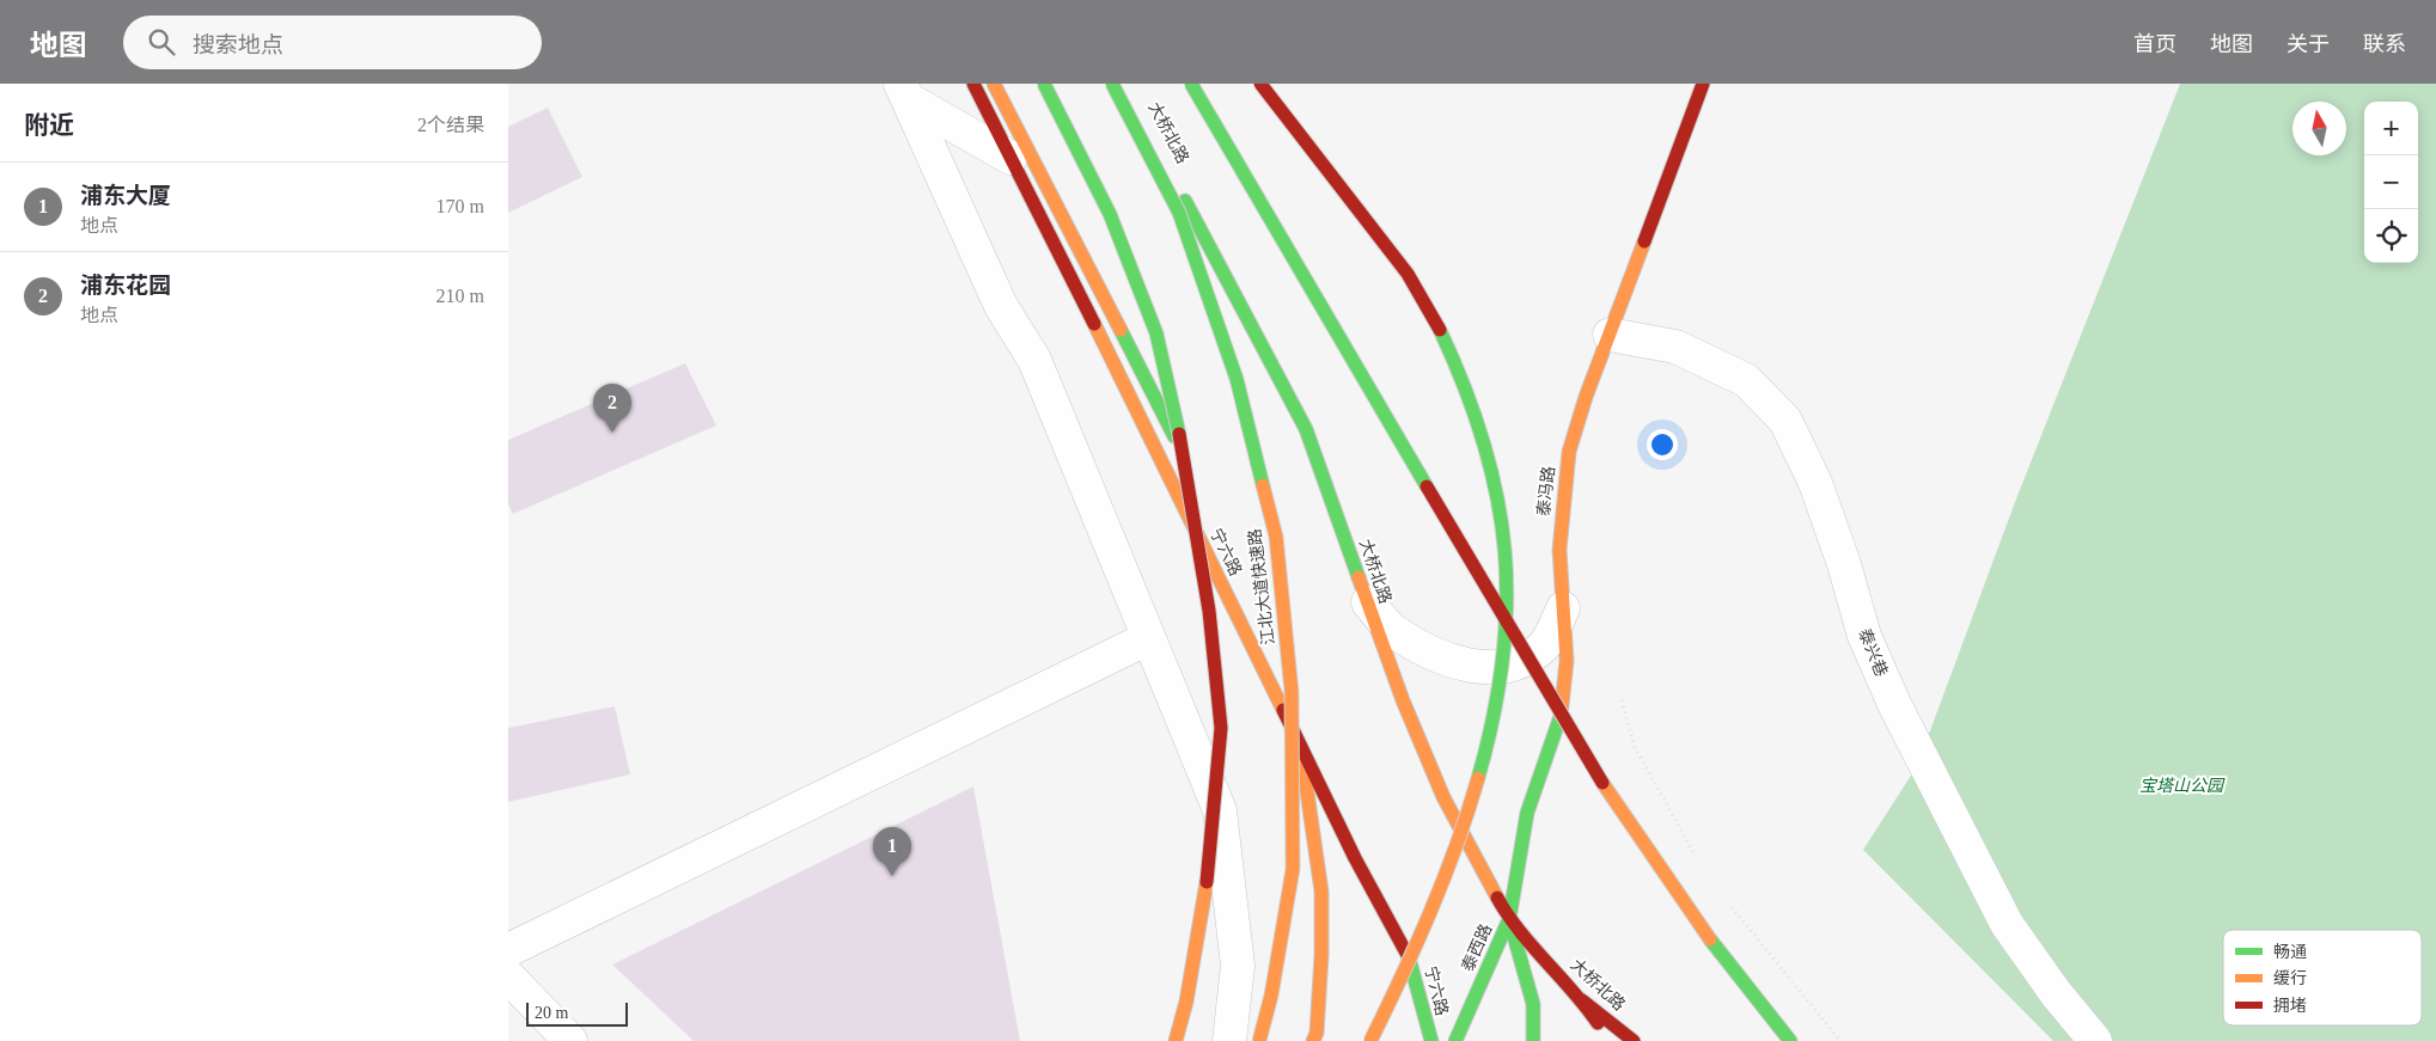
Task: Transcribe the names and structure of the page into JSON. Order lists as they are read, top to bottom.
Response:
{
  "streets": {
    "main road": [
      "大桥北路",
      "泰冯路",
      "宁六路",
      "江北大道快速路",
      "泰西路"
    ],
    "street": ["泰兴巷"]
  },
  "crossings": [
    ["大桥北路", "泰冯路"],
    ["大桥北路", "泰西路"],
    ["泰冯路", "泰兴巷"],
    ["泰冯路", "泰西路"]
  ],
  "parks": ["宝塔山公园"],
  "legend": ["畅通", "缓行", "拥堵"],
  "scale_bar": "20 m",
  "north": "top",
  "page": {
    "header": "地图",
    "search": "搜索地点",
    "nav": [
      "首页",
      "地图",
      "关于",
      "联系"
    ],
    "heading": ["附近", "2个结果"],
    "map_buttons": ["+", "−"],
    "list": [
      {
        "mark": "1",
        "name": "浦东大厦",
        "note": "地点",
        "value": "170 m"
      },
      {
        "mark": "2",
        "name": "浦东花园",
        "note": "地点",
        "value": "210 m"
      }
    ],
    "pins": ["2", "1"],
    "scale": "20 m"
  }
}
